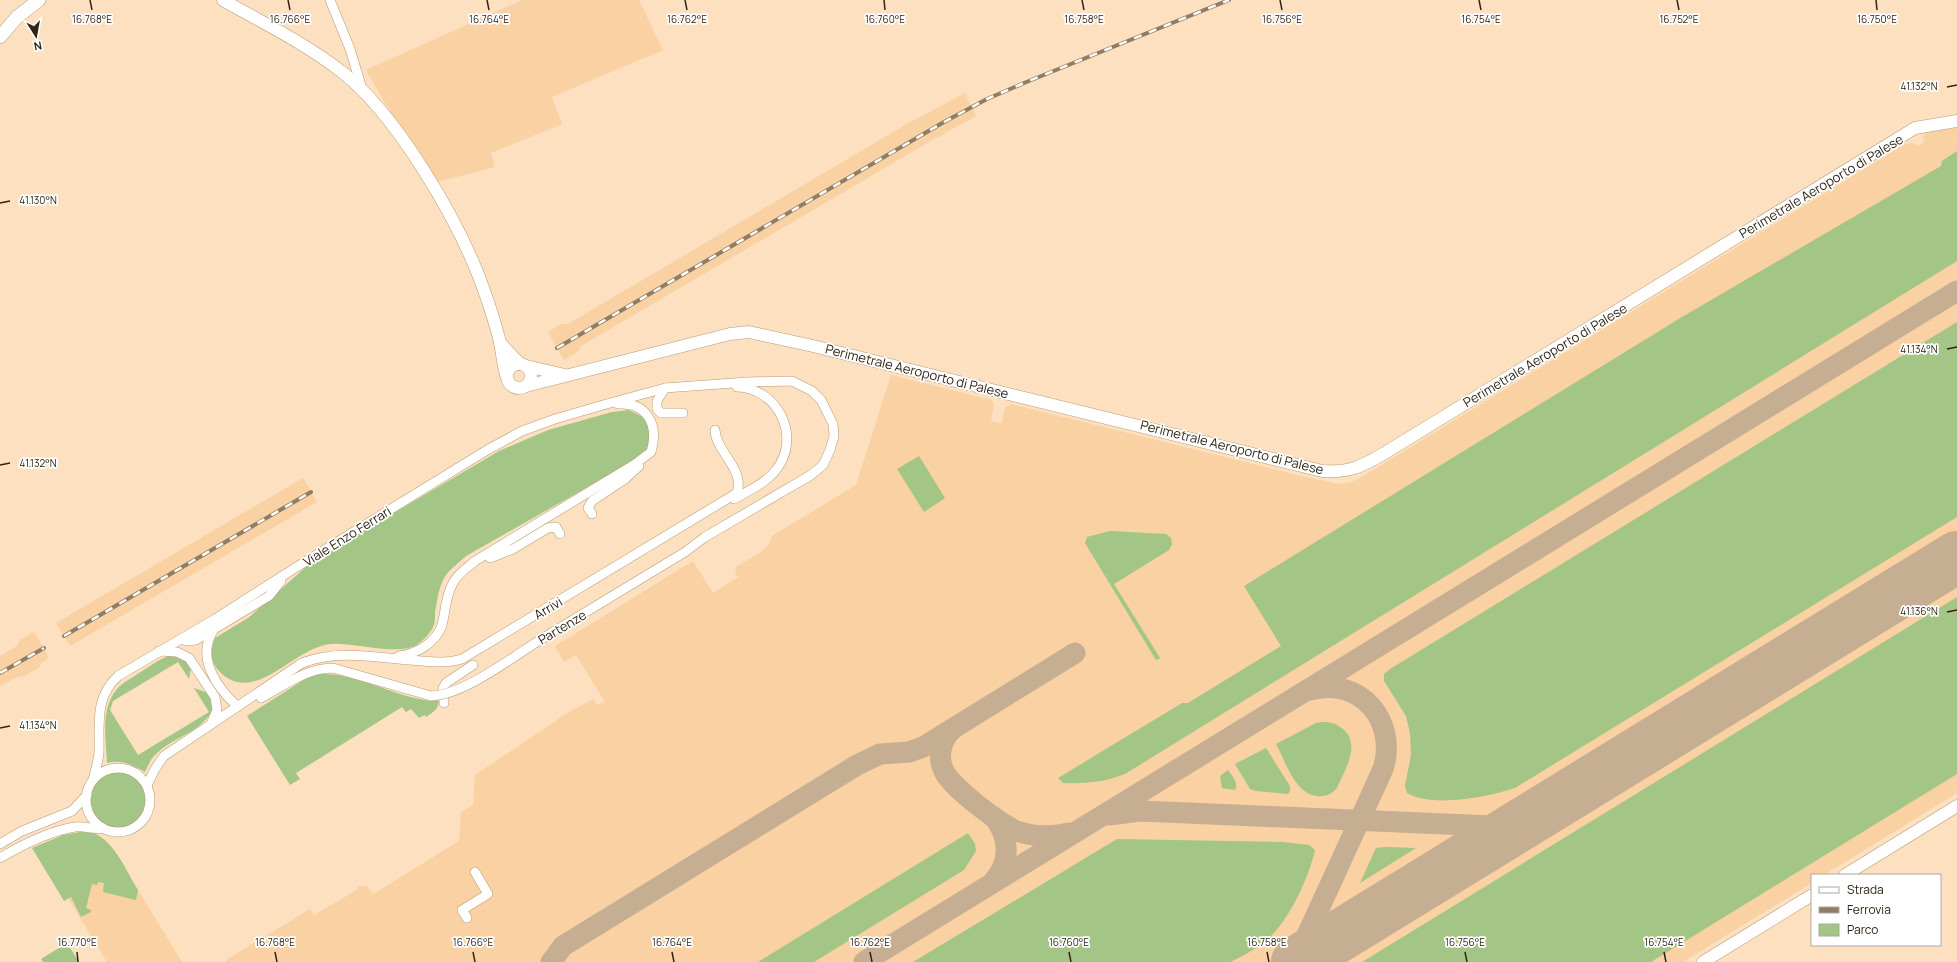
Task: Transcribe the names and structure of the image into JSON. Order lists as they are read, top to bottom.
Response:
{
  "streets": {
    "street": [
      "Perimetrale Aeroporto di Palese",
      "Viale Enzo Ferrari",
      "Arrivi",
      "Partenze"
    ]
  },
  "crossings": [
    ["Viale Enzo Ferrari", "Partenze"]
  ],
  "legend": ["Strada", "Ferrovia", "Parco"],
  "north": "bottom",
  "coordinates": [
    "16.768°E",
    "16.766°E",
    "16.764°E",
    "16.762°E",
    "16.760°E",
    "16.758°E",
    "16.756°E",
    "16.754°E",
    "16.752°E",
    "16.750°E",
    "41.132°N",
    "41.130°N",
    "41.134°N",
    "41.136°N",
    "16.770°E"
  ]
}
